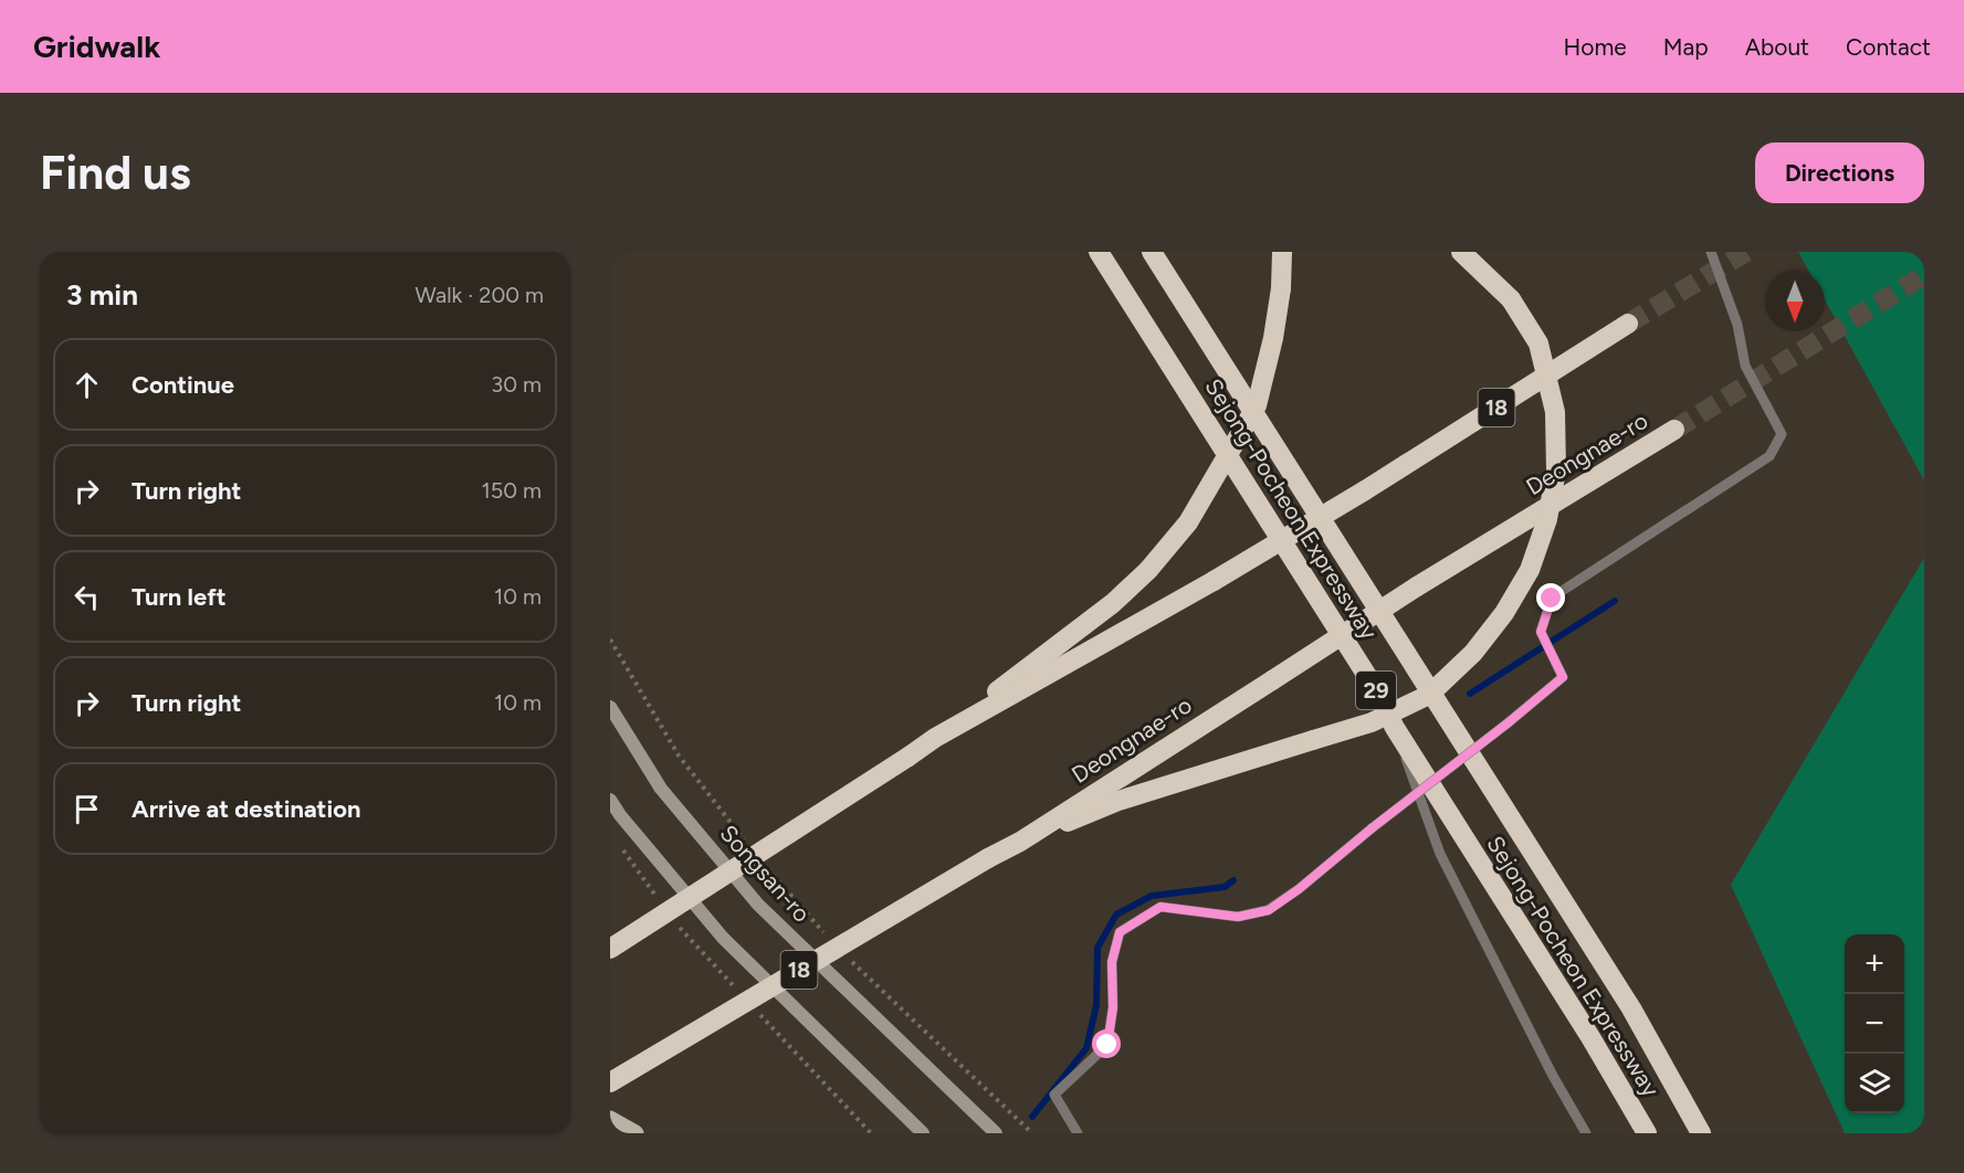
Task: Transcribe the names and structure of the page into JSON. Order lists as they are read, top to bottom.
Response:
{
  "streets": {
    "highway": [
      "18",
      "Deongnae-ro",
      "Sejong-Pocheon Expressway",
      "29"
    ],
    "street": ["Songsan-ro"]
  },
  "north": "bottom",
  "page": {
    "header": "Gridwalk",
    "nav": [
      "Home",
      "Map",
      "About",
      "Contact"
    ],
    "buttons": "Directions",
    "title": "Find us",
    "heading": ["3 min", "Walk · 200 m"],
    "list": [
      ["Continue", "30 m"],
      ["Turn right", "150 m"],
      ["Turn left", "10 m"],
      ["Turn right", "10 m"],
      "Arrive at destination"
    ],
    "map_buttons": ["+", "−"]
  }
}
